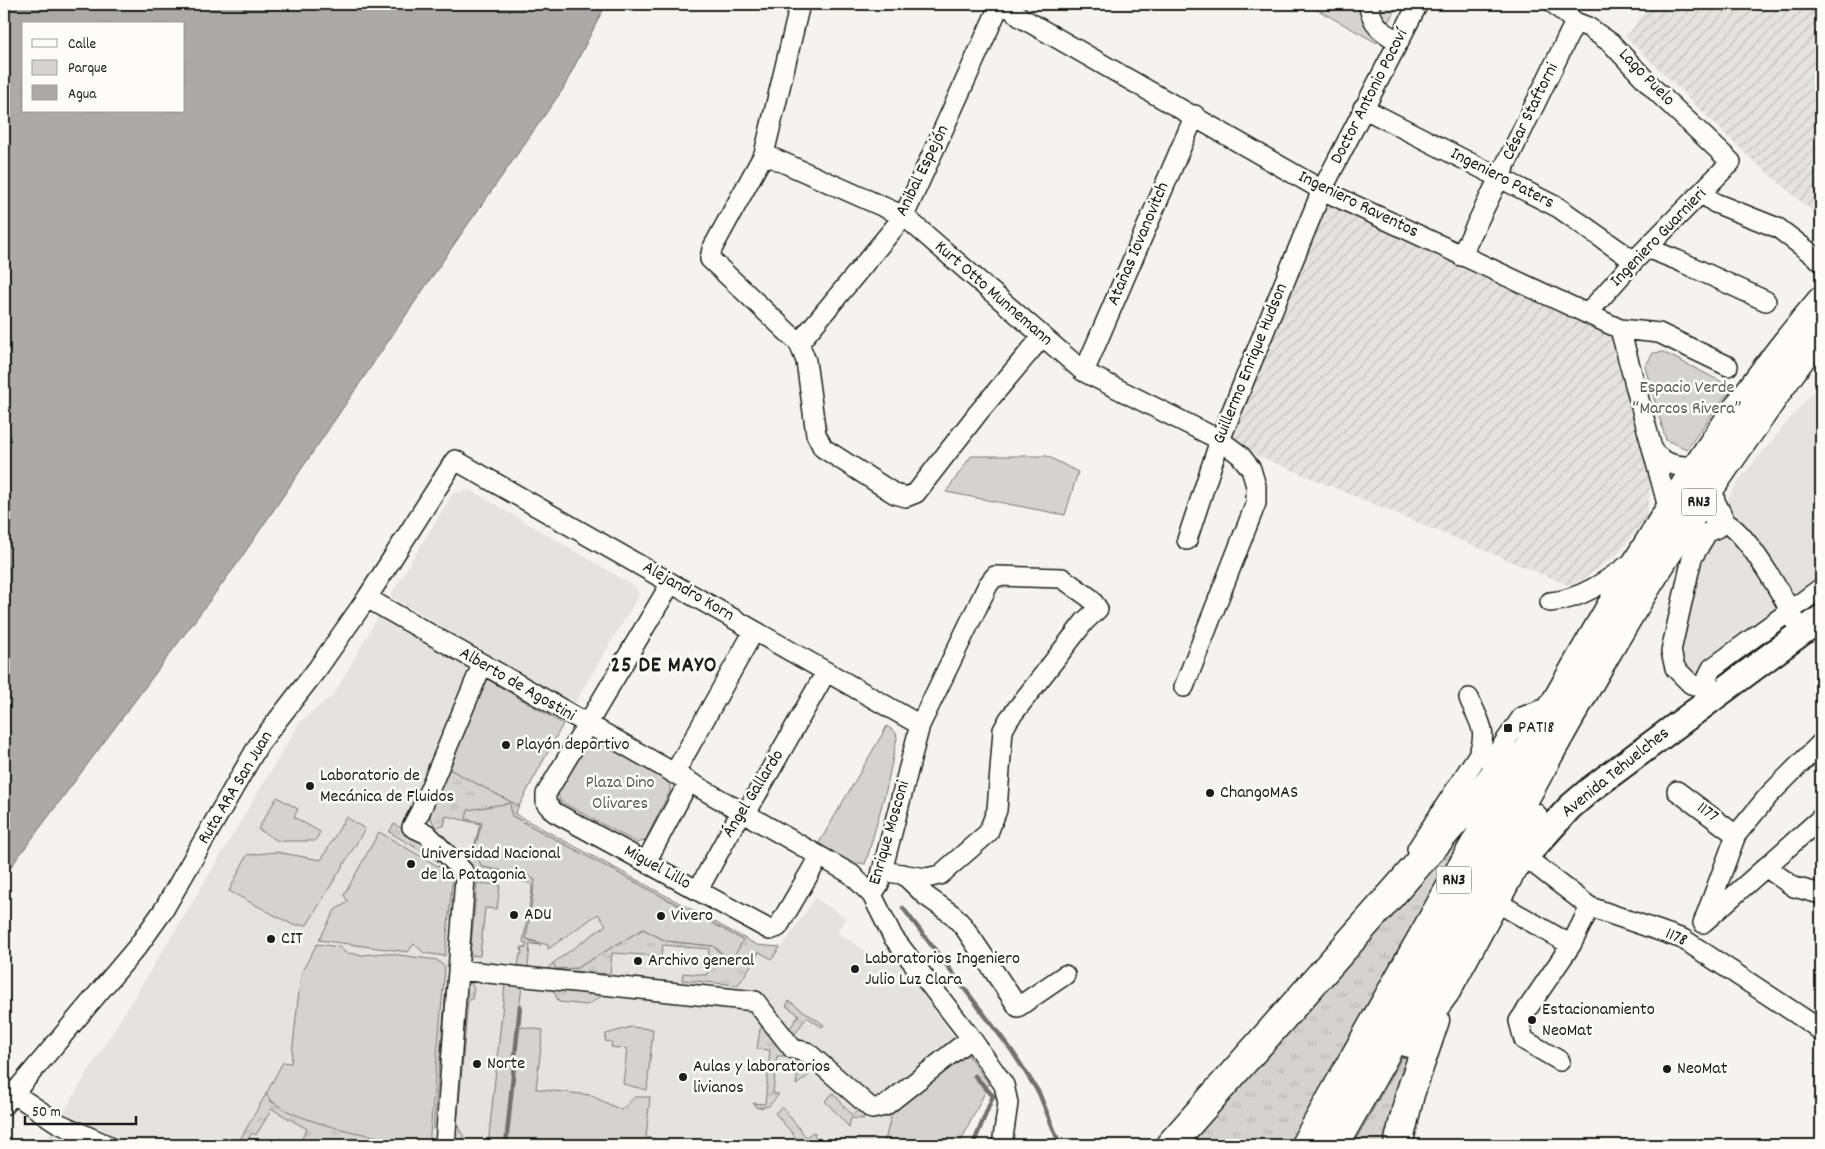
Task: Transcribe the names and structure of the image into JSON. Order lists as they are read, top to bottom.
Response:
{
  "streets": {
    "highway": ["RN3"],
    "main road": ["Avenida Tehuelches"],
    "street": [
      "Lago Puelo",
      "Doctor Antonio Pocoví",
      "César Staftorni",
      "Anibal Espejón",
      "Ingeniero Paters",
      "Ingeniero Raventos",
      "Ingeniero Guarnieri",
      "Atañas Iovanovitch",
      "Kurt Otto Munnemann",
      "Guillermo Enrique Hudson",
      "Alejandro Korn",
      "Alberto de Agostini",
      "Ruta ARA San Juan",
      "Ángel Gallardo",
      "1177",
      "Enrique Mosconi",
      "Miguel Lillo",
      "1178"
    ]
  },
  "crossings": [
    ["Lago Puelo", "César Staftorni"],
    ["Lago Puelo", "Ingeniero Guarnieri"],
    ["Doctor Antonio Pocoví", "Ingeniero Paters"],
    ["Doctor Antonio Pocoví", "Ingeniero Raventos"],
    ["Doctor Antonio Pocoví", "Guillermo Enrique Hudson"],
    ["César Staftorni", "Ingeniero Paters"],
    ["César Staftorni", "Ingeniero Raventos"],
    ["Anibal Espejón", "Kurt Otto Munnemann"],
    ["Ingeniero Paters", "Ingeniero Guarnieri"],
    ["Ingeniero Raventos", "Ingeniero Guarnieri"],
    ["Ingeniero Raventos", "Atañas Iovanovitch"],
    ["Ingeniero Raventos", "Guillermo Enrique Hudson"],
    ["Atañas Iovanovitch", "Kurt Otto Munnemann"],
    ["Kurt Otto Munnemann", "Guillermo Enrique Hudson"],
    ["Alejandro Korn", "Ruta ARA San Juan"],
    ["Alejandro Korn", "Ángel Gallardo"],
    ["Alejandro Korn", "Enrique Mosconi"],
    ["Alberto de Agostini", "Ruta ARA San Juan"],
    ["Alberto de Agostini", "Ángel Gallardo"],
    ["Alberto de Agostini", "Enrique Mosconi"],
    ["Alberto de Agostini", "Miguel Lillo"],
    ["Avenida Tehuelches", "1178"],
    ["Ángel Gallardo", "Miguel Lillo"]
  ],
  "districts": ["25 DE MAYO"],
  "parks": ["Espacio Verde “Marcos Rivera”", "Plaza Dino Olivares"],
  "places": {
    "transit": ["PAT18"],
    "other": [
      "Playón deportivo",
      "Laboratorio de Mecánica de Fluidos",
      "ChangoMAS",
      "Universidad Nacional de la Patagonia",
      "ADU",
      "Vivero",
      "CIT",
      "Archivo general",
      "Laboratorios Ingeniero Julio Luz Clara",
      "Estacionamiento NeoMat",
      "Norte",
      "NeoMat",
      "Aulas y laboratorios livianos"
    ]
  },
  "legend": ["Calle", "Parque", "Agua"],
  "scale_bar": "50 m"
}
